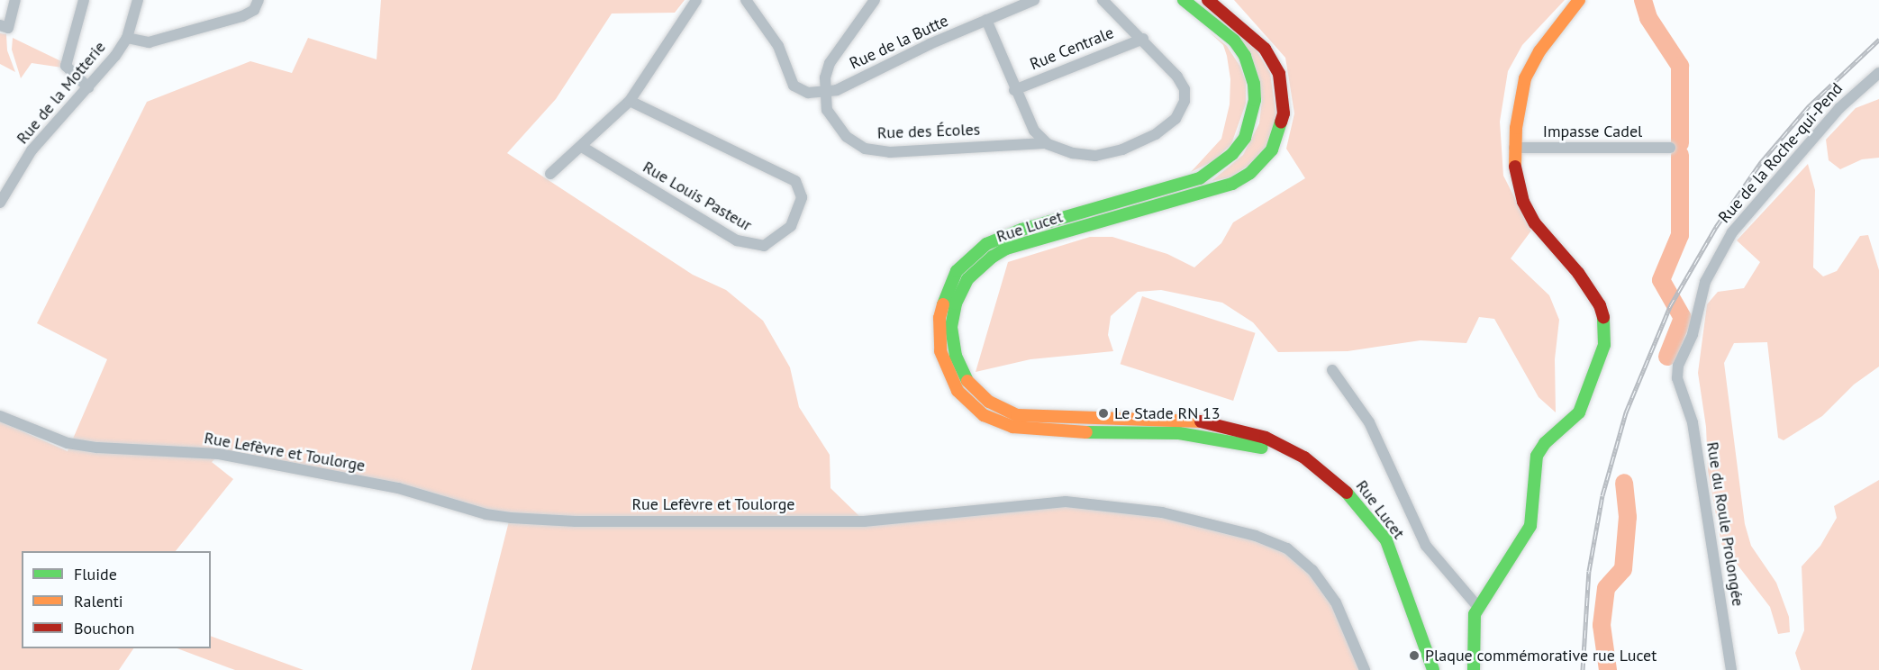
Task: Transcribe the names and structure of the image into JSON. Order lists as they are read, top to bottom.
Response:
{
  "streets": {
    "main road": ["Rue Lucet"],
    "street": [
      "Rue de la Butte",
      "Rue Centrale",
      "Rue de la Motterie",
      "Rue des Écoles",
      "Impasse Cadel",
      "Rue de la Roche-qui-Pend",
      "Rue Louis Pasteur",
      "Rue Lefèvre et Toulorge",
      "Rue du Roule Prolongée"
    ]
  },
  "crossings": [
    ["Rue de la Butte", "Rue des Écoles"],
    ["Rue de la Roche-qui-Pend", "Rue du Roule Prolongée"]
  ],
  "places": ["Le Stade RN 13", "Plaque commémorative rue Lucet"],
  "legend": ["Fluide", "Ralenti", "Bouchon"]
}
